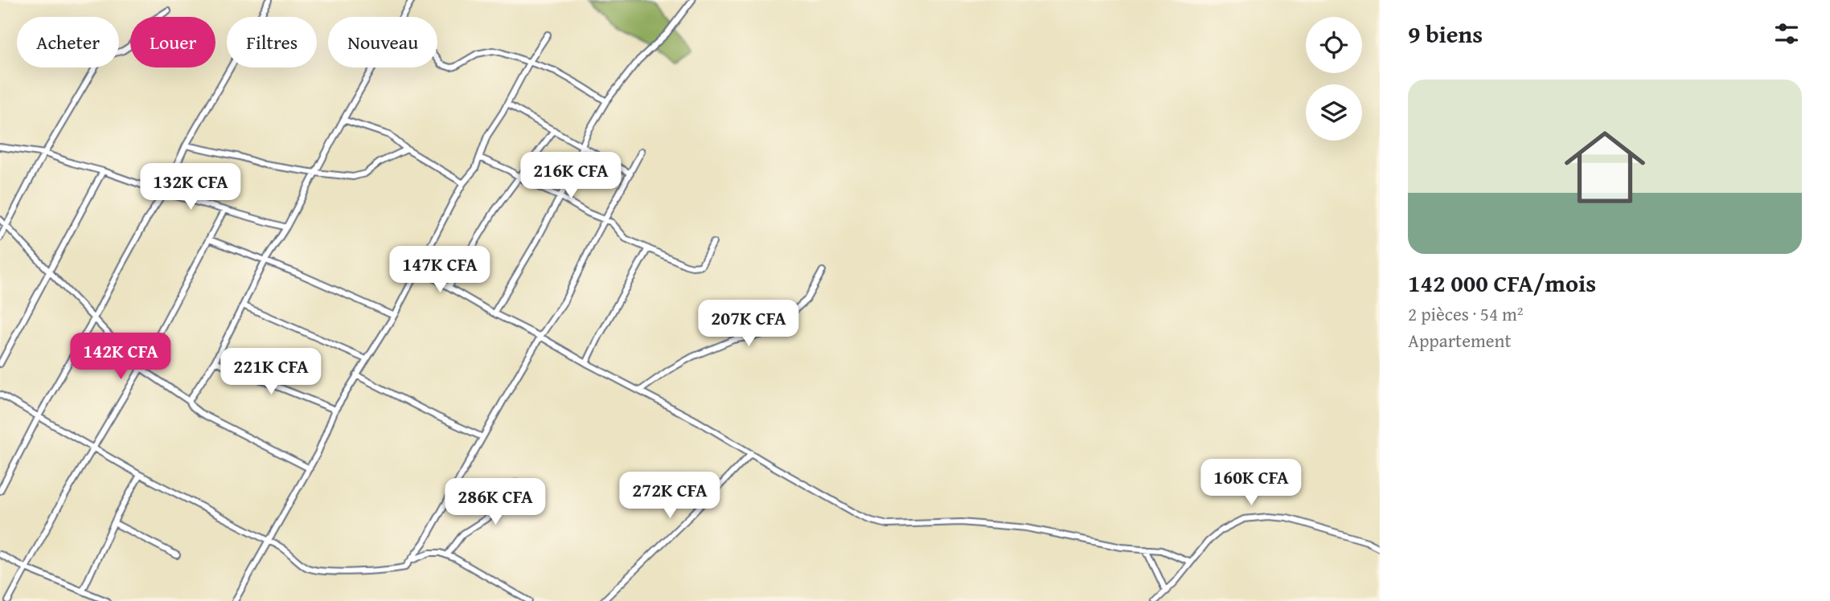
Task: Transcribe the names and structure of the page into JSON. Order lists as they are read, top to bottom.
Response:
{
  "page": {
    "heading": "9 biens",
    "chip": [
      "Acheter",
      "Louer",
      "Filtres",
      "Nouveau"
    ],
    "list": [
      {
        "name": "142 000 CFA/mois",
        "note": "2 pièces · 54 m² · Appartement"
      }
    ],
    "price": [
      "216K CFA",
      "132K CFA",
      "147K CFA",
      "207K CFA",
      "142K CFA",
      "221K CFA",
      "160K CFA",
      "272K CFA",
      "286K CFA"
    ]
  }
}
